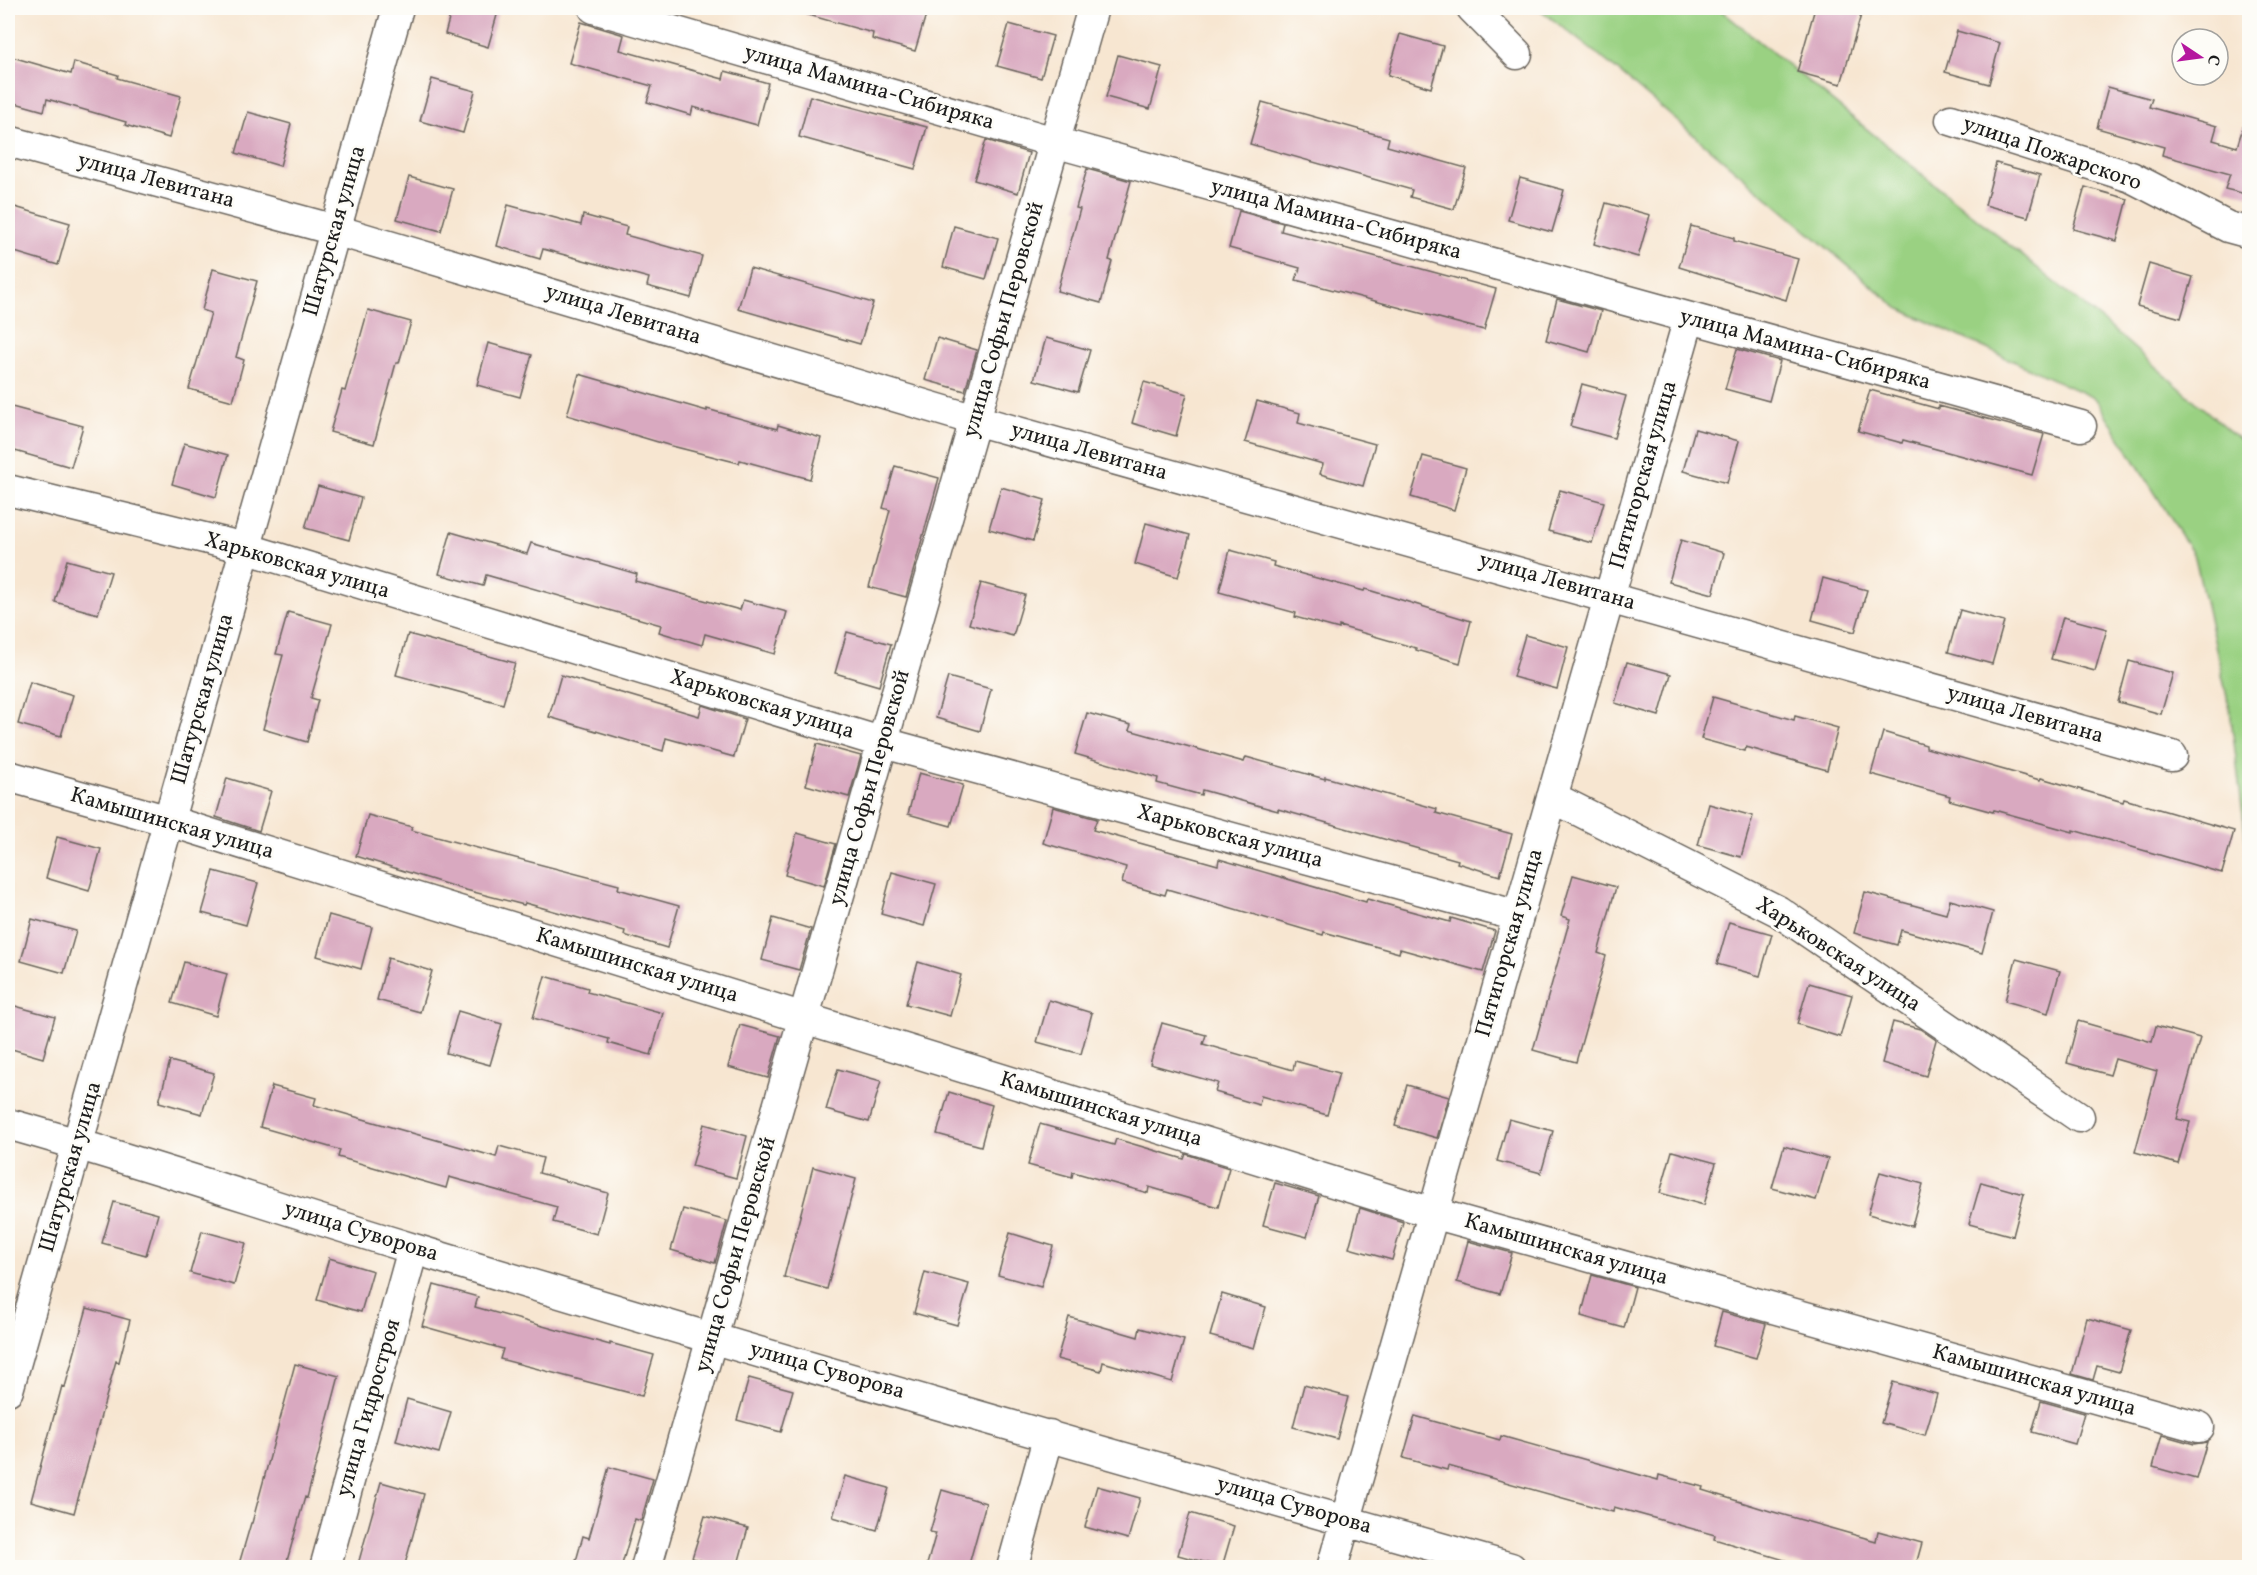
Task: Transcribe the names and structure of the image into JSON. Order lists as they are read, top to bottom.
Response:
{
  "streets": {
    "street": [
      "улица Мамина-Сибиряка",
      "улица Пожарского",
      "улица Левитана",
      "Шатурская улица",
      "улица Софьи Перовской",
      "Пятигорская улица",
      "Харьковская улица",
      "Камышинская улица",
      "улица Суворова",
      "улица Гидростроя"
    ]
  },
  "crossings": [
    ["улица Мамина-Сибиряка", "улица Софьи Перовской"],
    ["улица Мамина-Сибиряка", "Пятигорская улица"],
    ["улица Левитана", "Шатурская улица"],
    ["улица Левитана", "улица Софьи Перовской"],
    ["улица Левитана", "Пятигорская улица"],
    ["Шатурская улица", "Харьковская улица"],
    ["Шатурская улица", "Камышинская улица"],
    ["Шатурская улица", "улица Суворова"],
    ["улица Софьи Перовской", "Харьковская улица"],
    ["улица Софьи Перовской", "Камышинская улица"],
    ["улица Софьи Перовской", "улица Суворова"],
    ["Пятигорская улица", "Харьковская улица"],
    ["Пятигорская улица", "Камышинская улица"],
    ["Пятигорская улица", "улица Суворова"],
    ["улица Суворова", "улица Гидростроя"]
  ],
  "north": "right"
}
